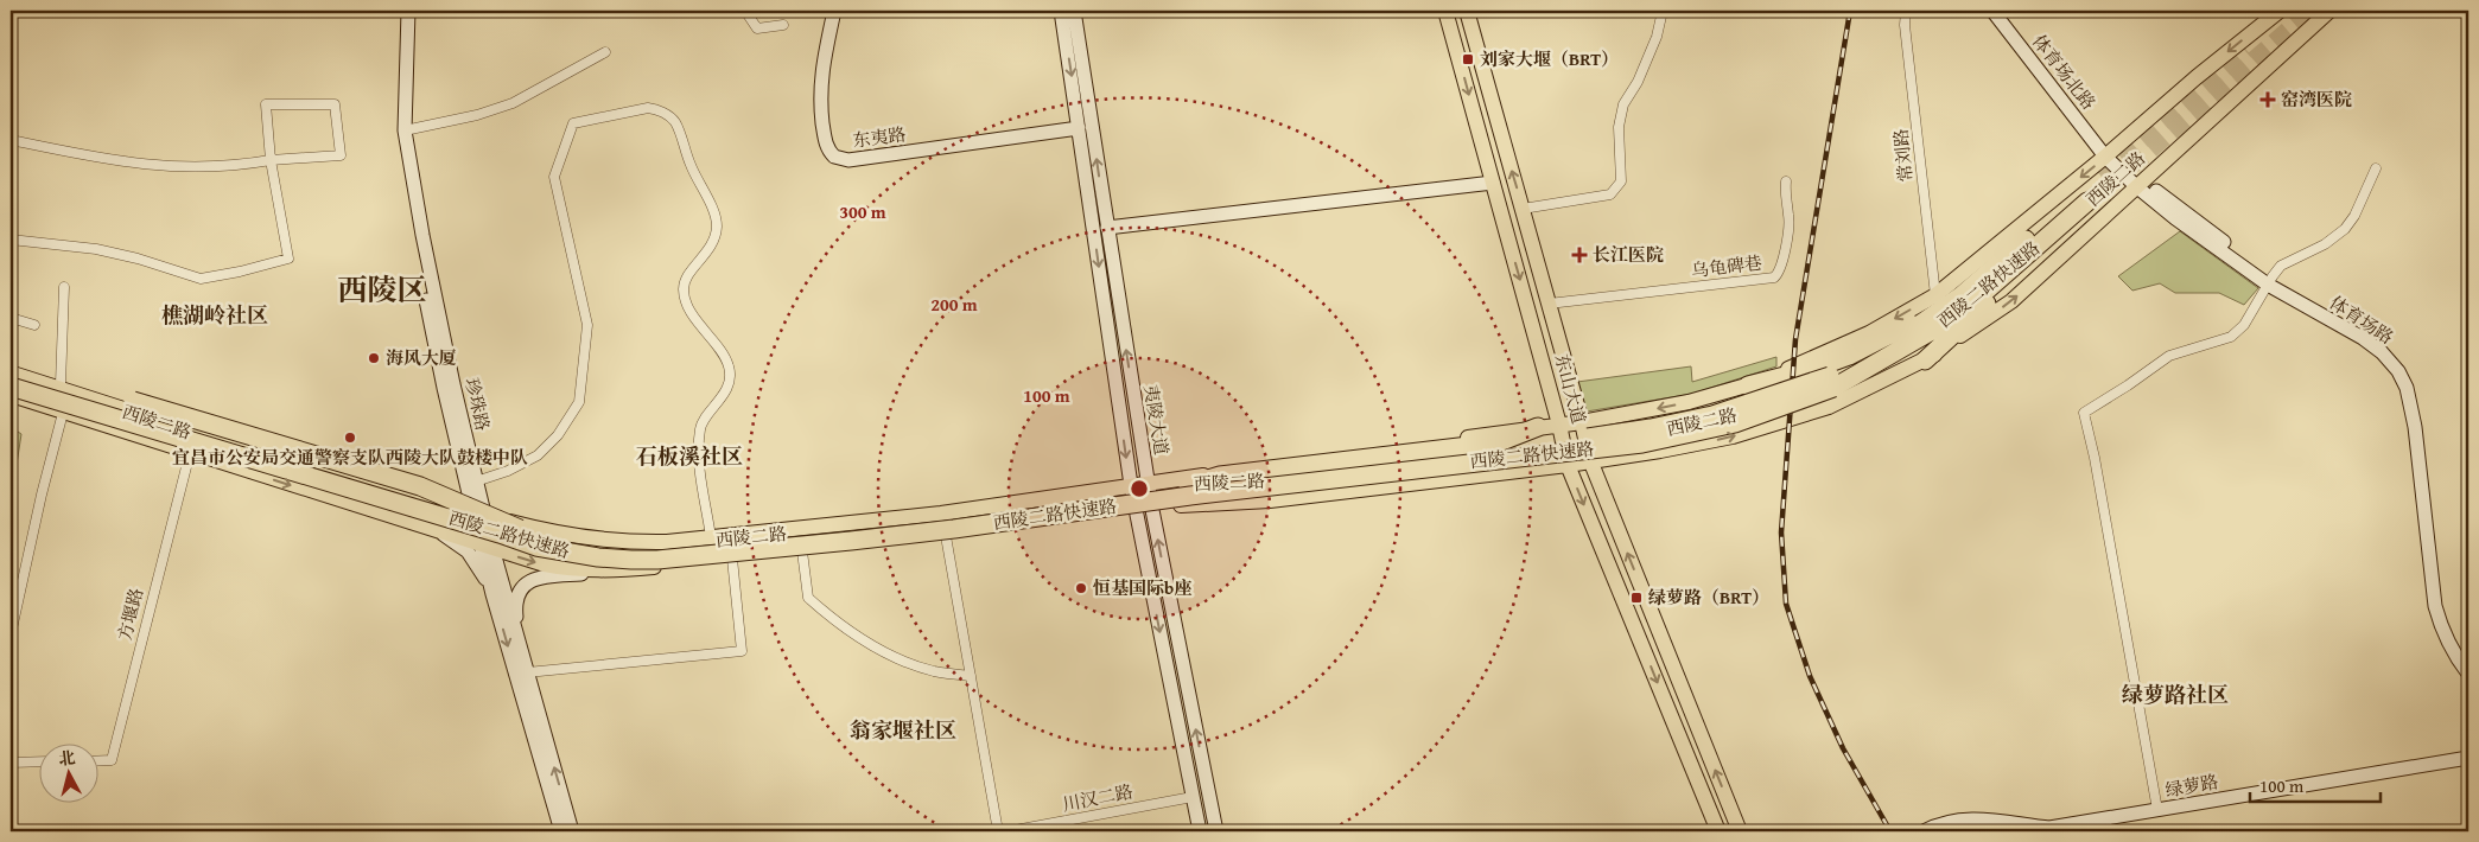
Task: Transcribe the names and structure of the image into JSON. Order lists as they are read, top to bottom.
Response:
{
  "streets": {
    "highway": ["西陵二路快速路"],
    "main road": [
      "体育场北路",
      "东夷路",
      "西陵二路",
      "体育场路",
      "东山大道",
      "珍珠路",
      "夷陵大道",
      "绿萝路"
    ],
    "street": [
      "常刘路",
      "乌龟碑巷",
      "方堰路",
      "川汉二路"
    ]
  },
  "crossings": [
    ["体育场北路", "西陵二路"],
    ["体育场北路", "体育场路"],
    ["东夷路", "夷陵大道"],
    ["常刘路", "西陵二路"],
    ["西陵二路", "西陵二路快速路"],
    ["西陵二路", "体育场路"],
    ["西陵二路", "东山大道"],
    ["西陵二路", "珍珠路"],
    ["西陵二路", "夷陵大道"],
    ["西陵二路", "方堰路"],
    ["乌龟碑巷", "东山大道"],
    ["西陵二路快速路", "东山大道"],
    ["夷陵大道", "川汉二路"]
  ],
  "districts": [
    "西陵区",
    "樵湖岭社区",
    "石板溪社区",
    "绿萝路社区",
    "翁家堰社区"
  ],
  "places": {
    "transit": ["刘家大堰（BRT）", "绿萝路（BRT）"],
    "health": ["窑湾医院", "长江医院"],
    "other": ["海风大厦", "宜昌市公安局交通警察支队西陵大队鼓楼中队", "恒基国际b座"]
  },
  "scale_bar": "100 m",
  "north": "top",
  "rings": ["300 m", "200 m", "100 m"]
}
